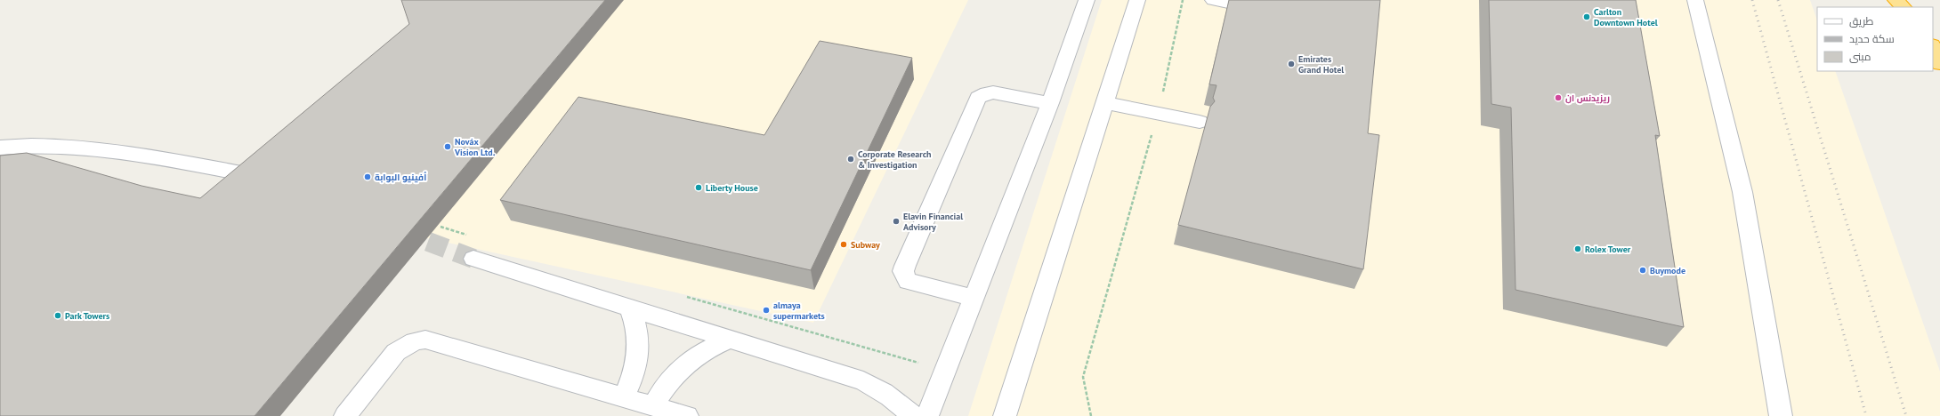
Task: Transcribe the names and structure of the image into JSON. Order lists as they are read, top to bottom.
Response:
{
  "places": [
    "Carlton Downtown Hotel",
    "Emirates Grand Hotel",
    "ريزيدنس ان",
    "Nováx Vision Ltd.",
    "Corporate Research & Investigation",
    "أفينيو البوابة",
    "Liberty House",
    "Elavin Financial Advisory",
    "Subway",
    "Rolex Tower",
    "Buymode",
    "almaya supermarkets",
    "Park Towers"
  ],
  "legend": ["طريق", "سكة حديد", "مبنى"]
}
